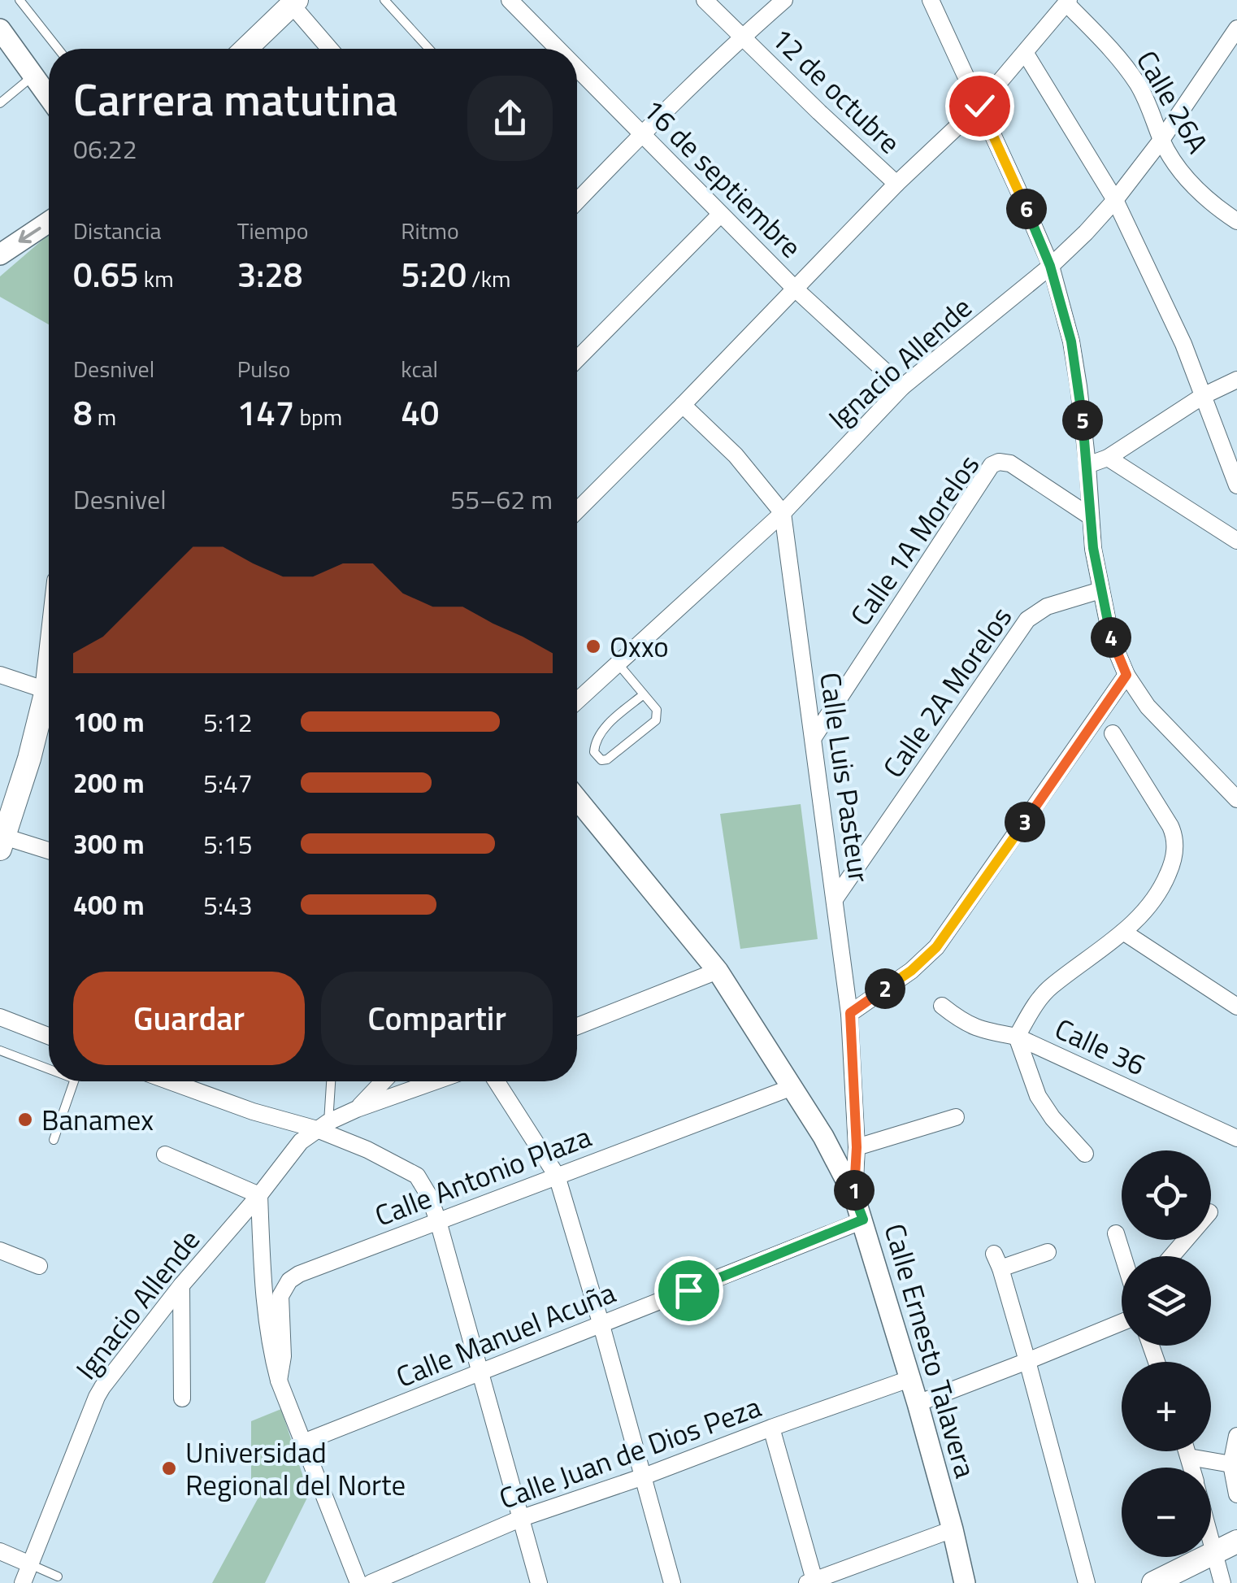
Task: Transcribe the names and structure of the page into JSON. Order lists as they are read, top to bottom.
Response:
{
  "streets": {
    "street": [
      "12 de octubre",
      "Calle 26A",
      "16 de septiembre",
      "Ignacio Allende",
      "Calle 1A Morelos",
      "Calle 2A Morelos",
      "Calle Luis Pasteur",
      "Calle 36",
      "Calle Antonio Plaza",
      "Calle Manuel Acuña",
      "Calle Ernesto Talavera",
      "Calle Juan de Dios Peza"
    ]
  },
  "crossings": [
    ["Calle 26A", "Ignacio Allende"],
    ["16 de septiembre", "Ignacio Allende"],
    ["Ignacio Allende", "Calle Luis Pasteur"],
    ["Calle 1A Morelos", "Calle Luis Pasteur"],
    ["Calle 2A Morelos", "Calle Luis Pasteur"],
    ["Calle Luis Pasteur", "Calle Ernesto Talavera"],
    ["Calle Antonio Plaza", "Calle Ernesto Talavera"],
    ["Calle Manuel Acuña", "Calle Ernesto Talavera"],
    ["Calle Ernesto Talavera", "Calle Juan de Dios Peza"]
  ],
  "places": ["Oxxo", "Banamex", "Universidad Regional del Norte"],
  "page": {
    "heading": ["Carrera matutina", "06:22"],
    "stats": [
      ["Distancia", "0.65 km"],
      ["Tiempo", "3:28"],
      ["Ritmo", "5:20 /km"],
      ["Desnivel", "8 m"],
      ["Pulso", "147 bpm"],
      ["kcal", "40"]
    ],
    "pins": [
      "6",
      "5",
      "4",
      "3",
      "2",
      "1"
    ],
    "chart": ["Desnivel", "55–62 m"],
    "list": [
      {
        "name": "100 m",
        "note": "5:12"
      },
      {
        "name": "200 m",
        "note": "5:47"
      },
      {
        "name": "300 m",
        "note": "5:15"
      },
      {
        "name": "400 m",
        "note": "5:43"
      }
    ],
    "buttons": ["Guardar", "Compartir"],
    "map_buttons": ["+", "−"]
  }
}
